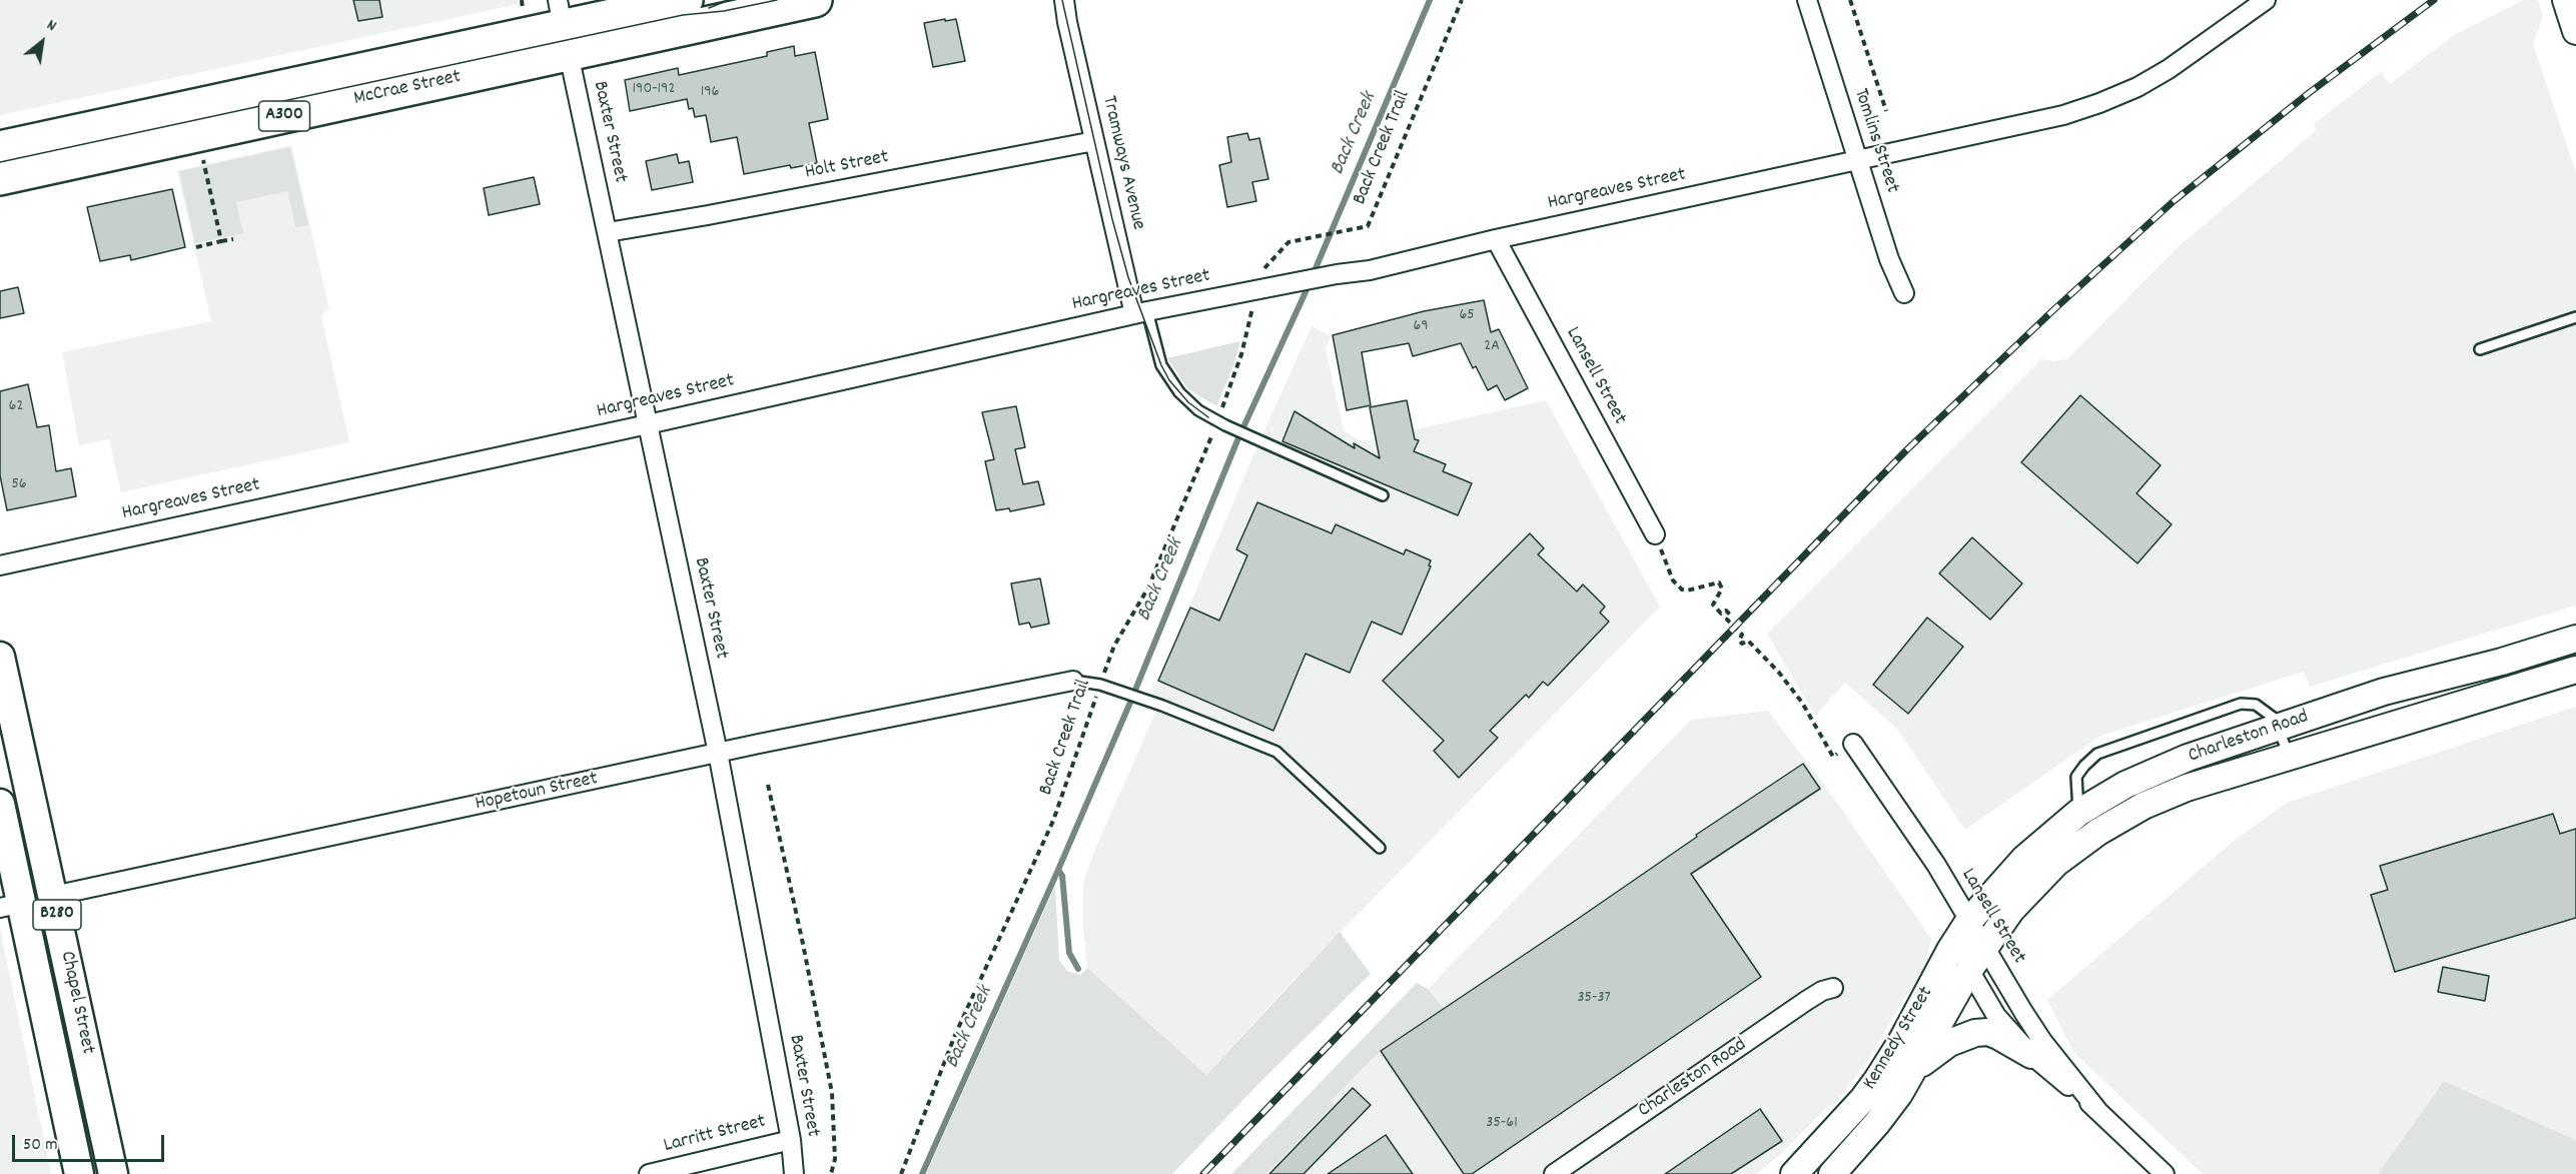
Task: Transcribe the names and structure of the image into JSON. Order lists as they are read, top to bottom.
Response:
{
  "streets": {
    "highway": ["McCrae Street", "A300"],
    "main road": ["Hopetoun Street", "B280", "Chapel Street"],
    "street": [
      "Baxter Street",
      "Tomlins Street",
      "Tramways Avenue",
      "Holt Street",
      "Hargreaves Street",
      "Lansell Street",
      "Charleston Road",
      "Kennedy Street",
      "Larritt Street"
    ],
    "path": ["Back Creek Trail"]
  },
  "crossings": [
    ["McCrae Street", "Baxter Street"],
    ["Baxter Street", "Holt Street"],
    ["Baxter Street", "Hargreaves Street"],
    ["Baxter Street", "Hopetoun Street"],
    ["Baxter Street", "Larritt Street"],
    ["Tomlins Street", "Hargreaves Street"],
    ["Tramways Avenue", "Holt Street"],
    ["Tramways Avenue", "Hargreaves Street"],
    ["Hargreaves Street", "Lansell Street"],
    ["Lansell Street", "Charleston Road"],
    ["Lansell Street", "Kennedy Street"],
    ["Charleston Road", "Kennedy Street"],
    ["Hopetoun Street", "Chapel Street"]
  ],
  "water": ["Back Creek"],
  "house_numbers": [
    "190-192",
    "196",
    "65",
    "69",
    "2A",
    "62",
    "56",
    "35-37",
    "35-61"
  ],
  "scale_bar": "50 m",
  "north": "top right"
}
